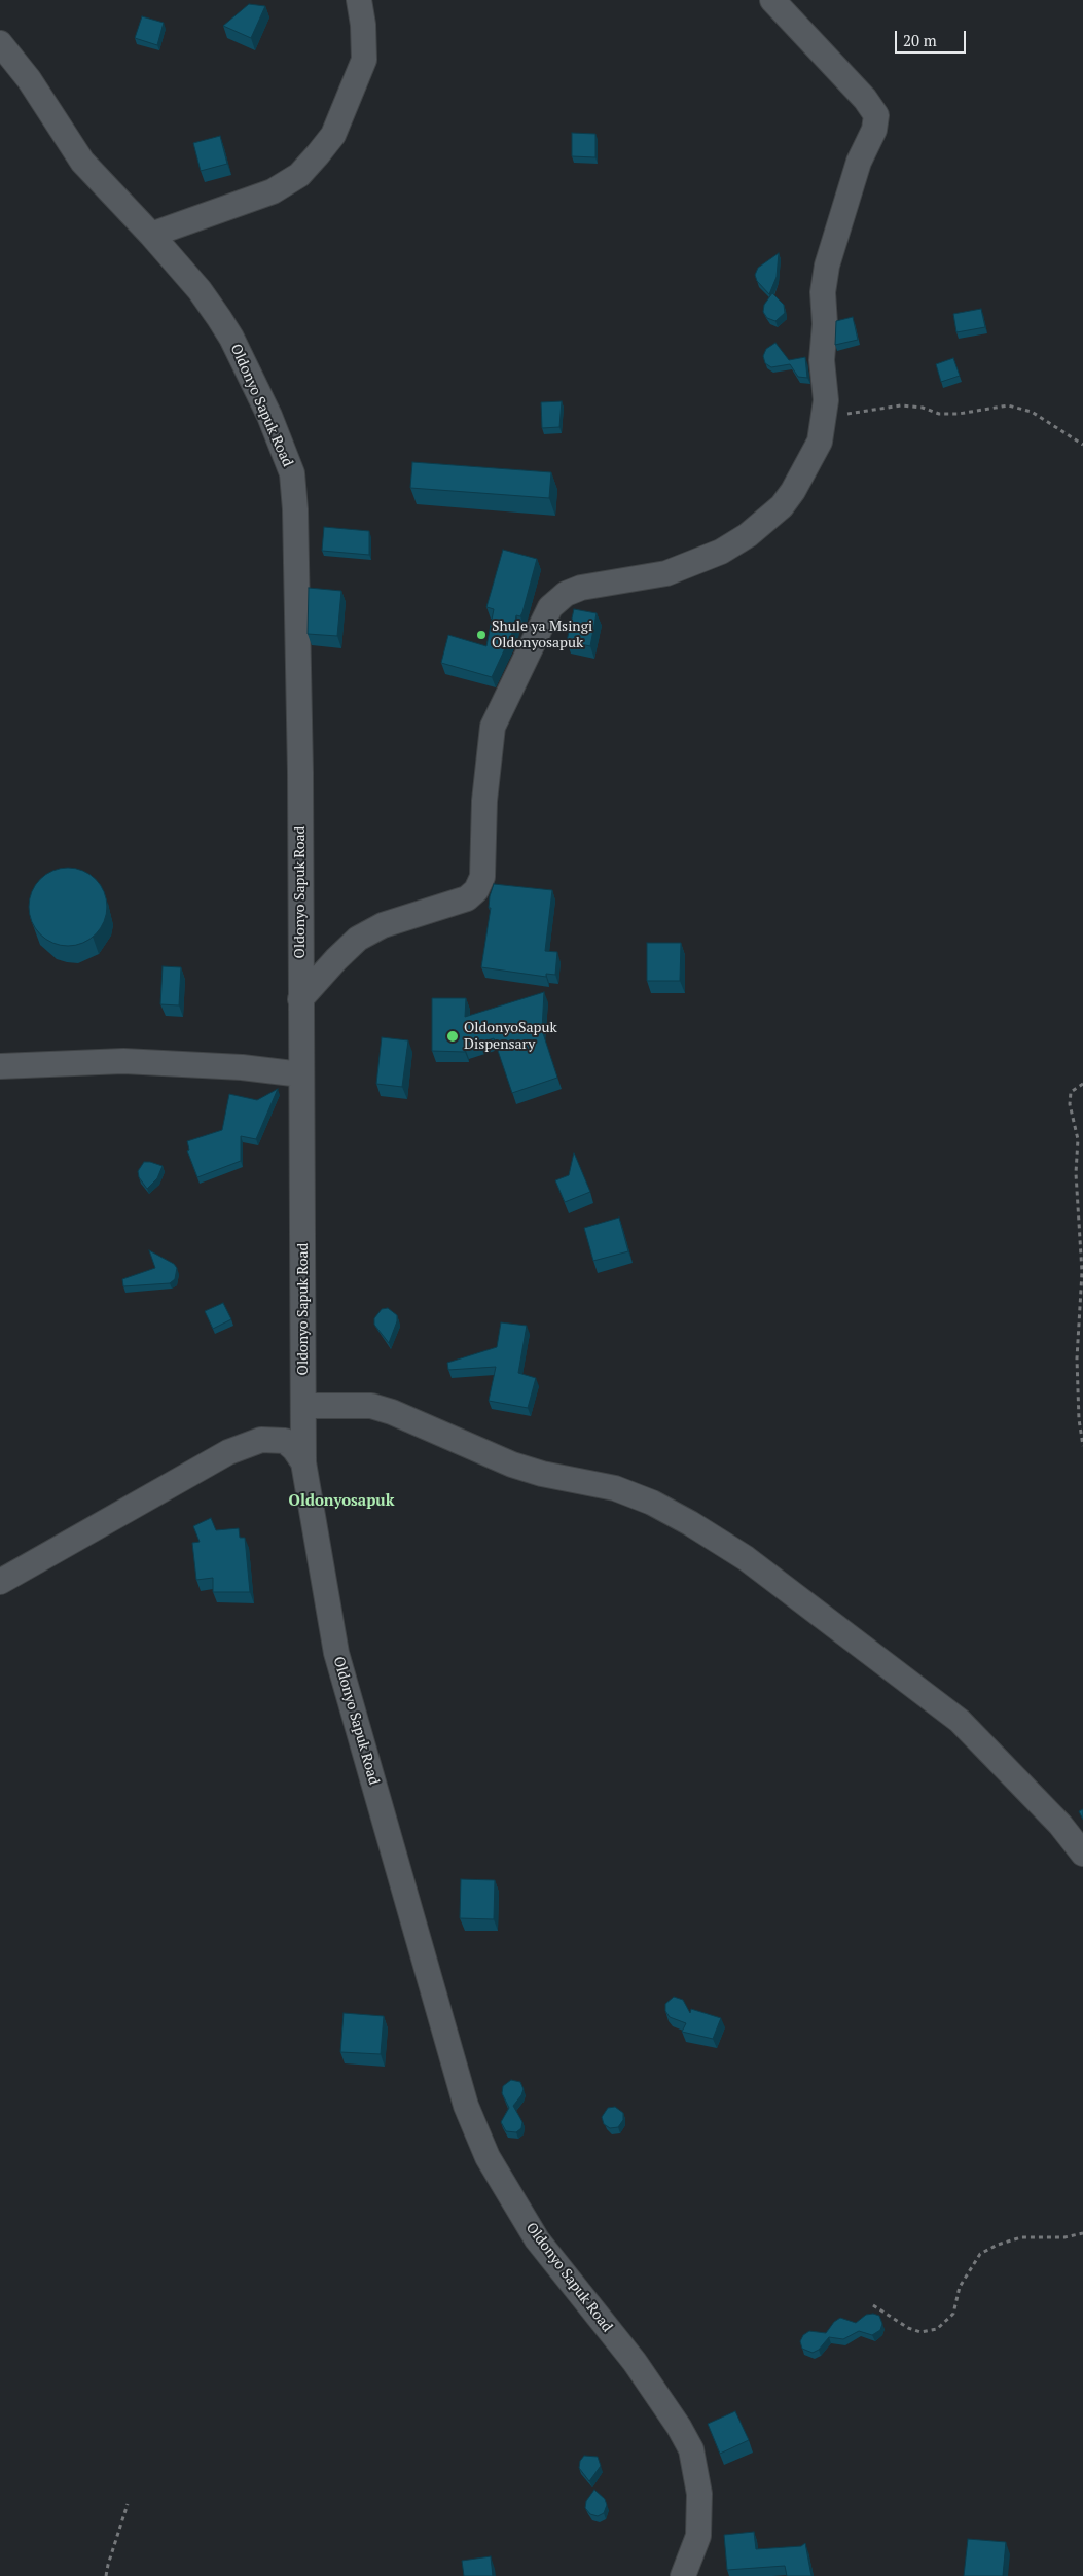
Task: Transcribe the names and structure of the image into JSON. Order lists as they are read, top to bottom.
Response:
{
  "streets": {
    "street": ["Oldonyo Sapuk Road"]
  },
  "districts": ["Oldonyosapuk"],
  "places": ["Shule ya Msingi Oldonyosapuk", "OldonyoSapuk Dispensary"],
  "scale_bar": "20 m"
}
